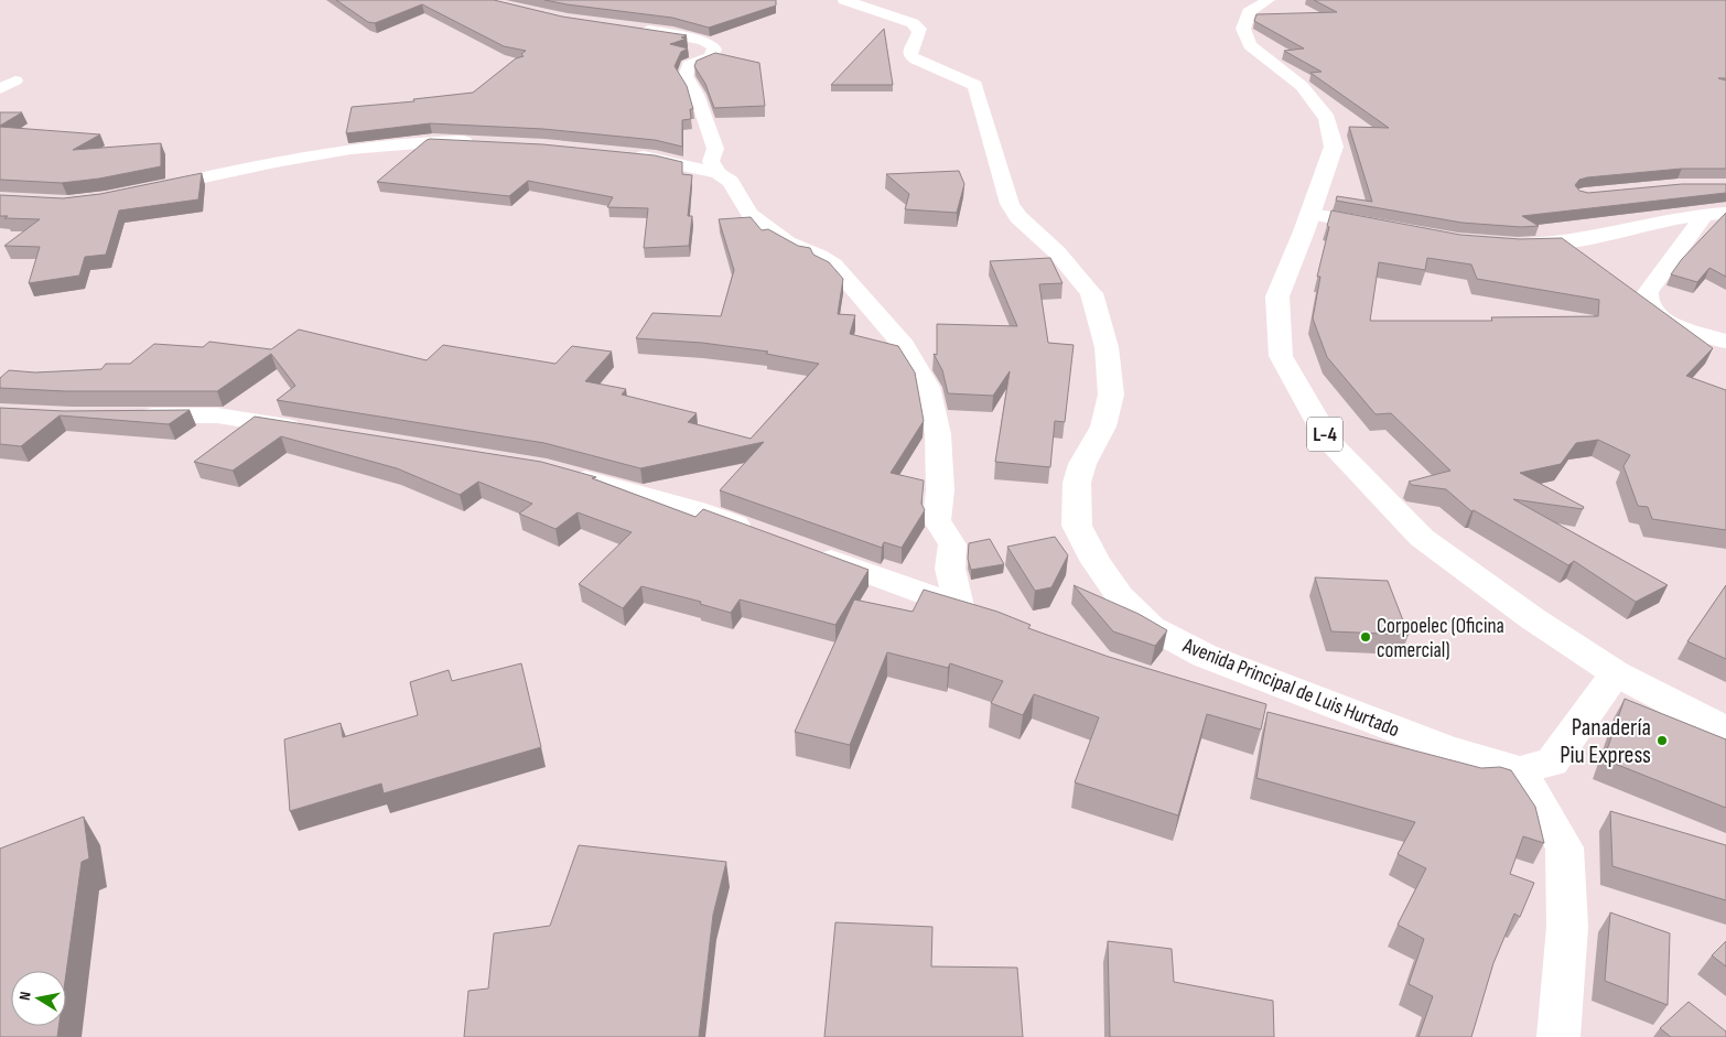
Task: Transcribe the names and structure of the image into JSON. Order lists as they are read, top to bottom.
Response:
{
  "streets": {
    "street": ["L-4", "Avenida Principal de Luis Hurtado"]
  },
  "places": ["Corpoelec (Oficina comercial)", "Panadería Piu Express"],
  "north": "left"
}
